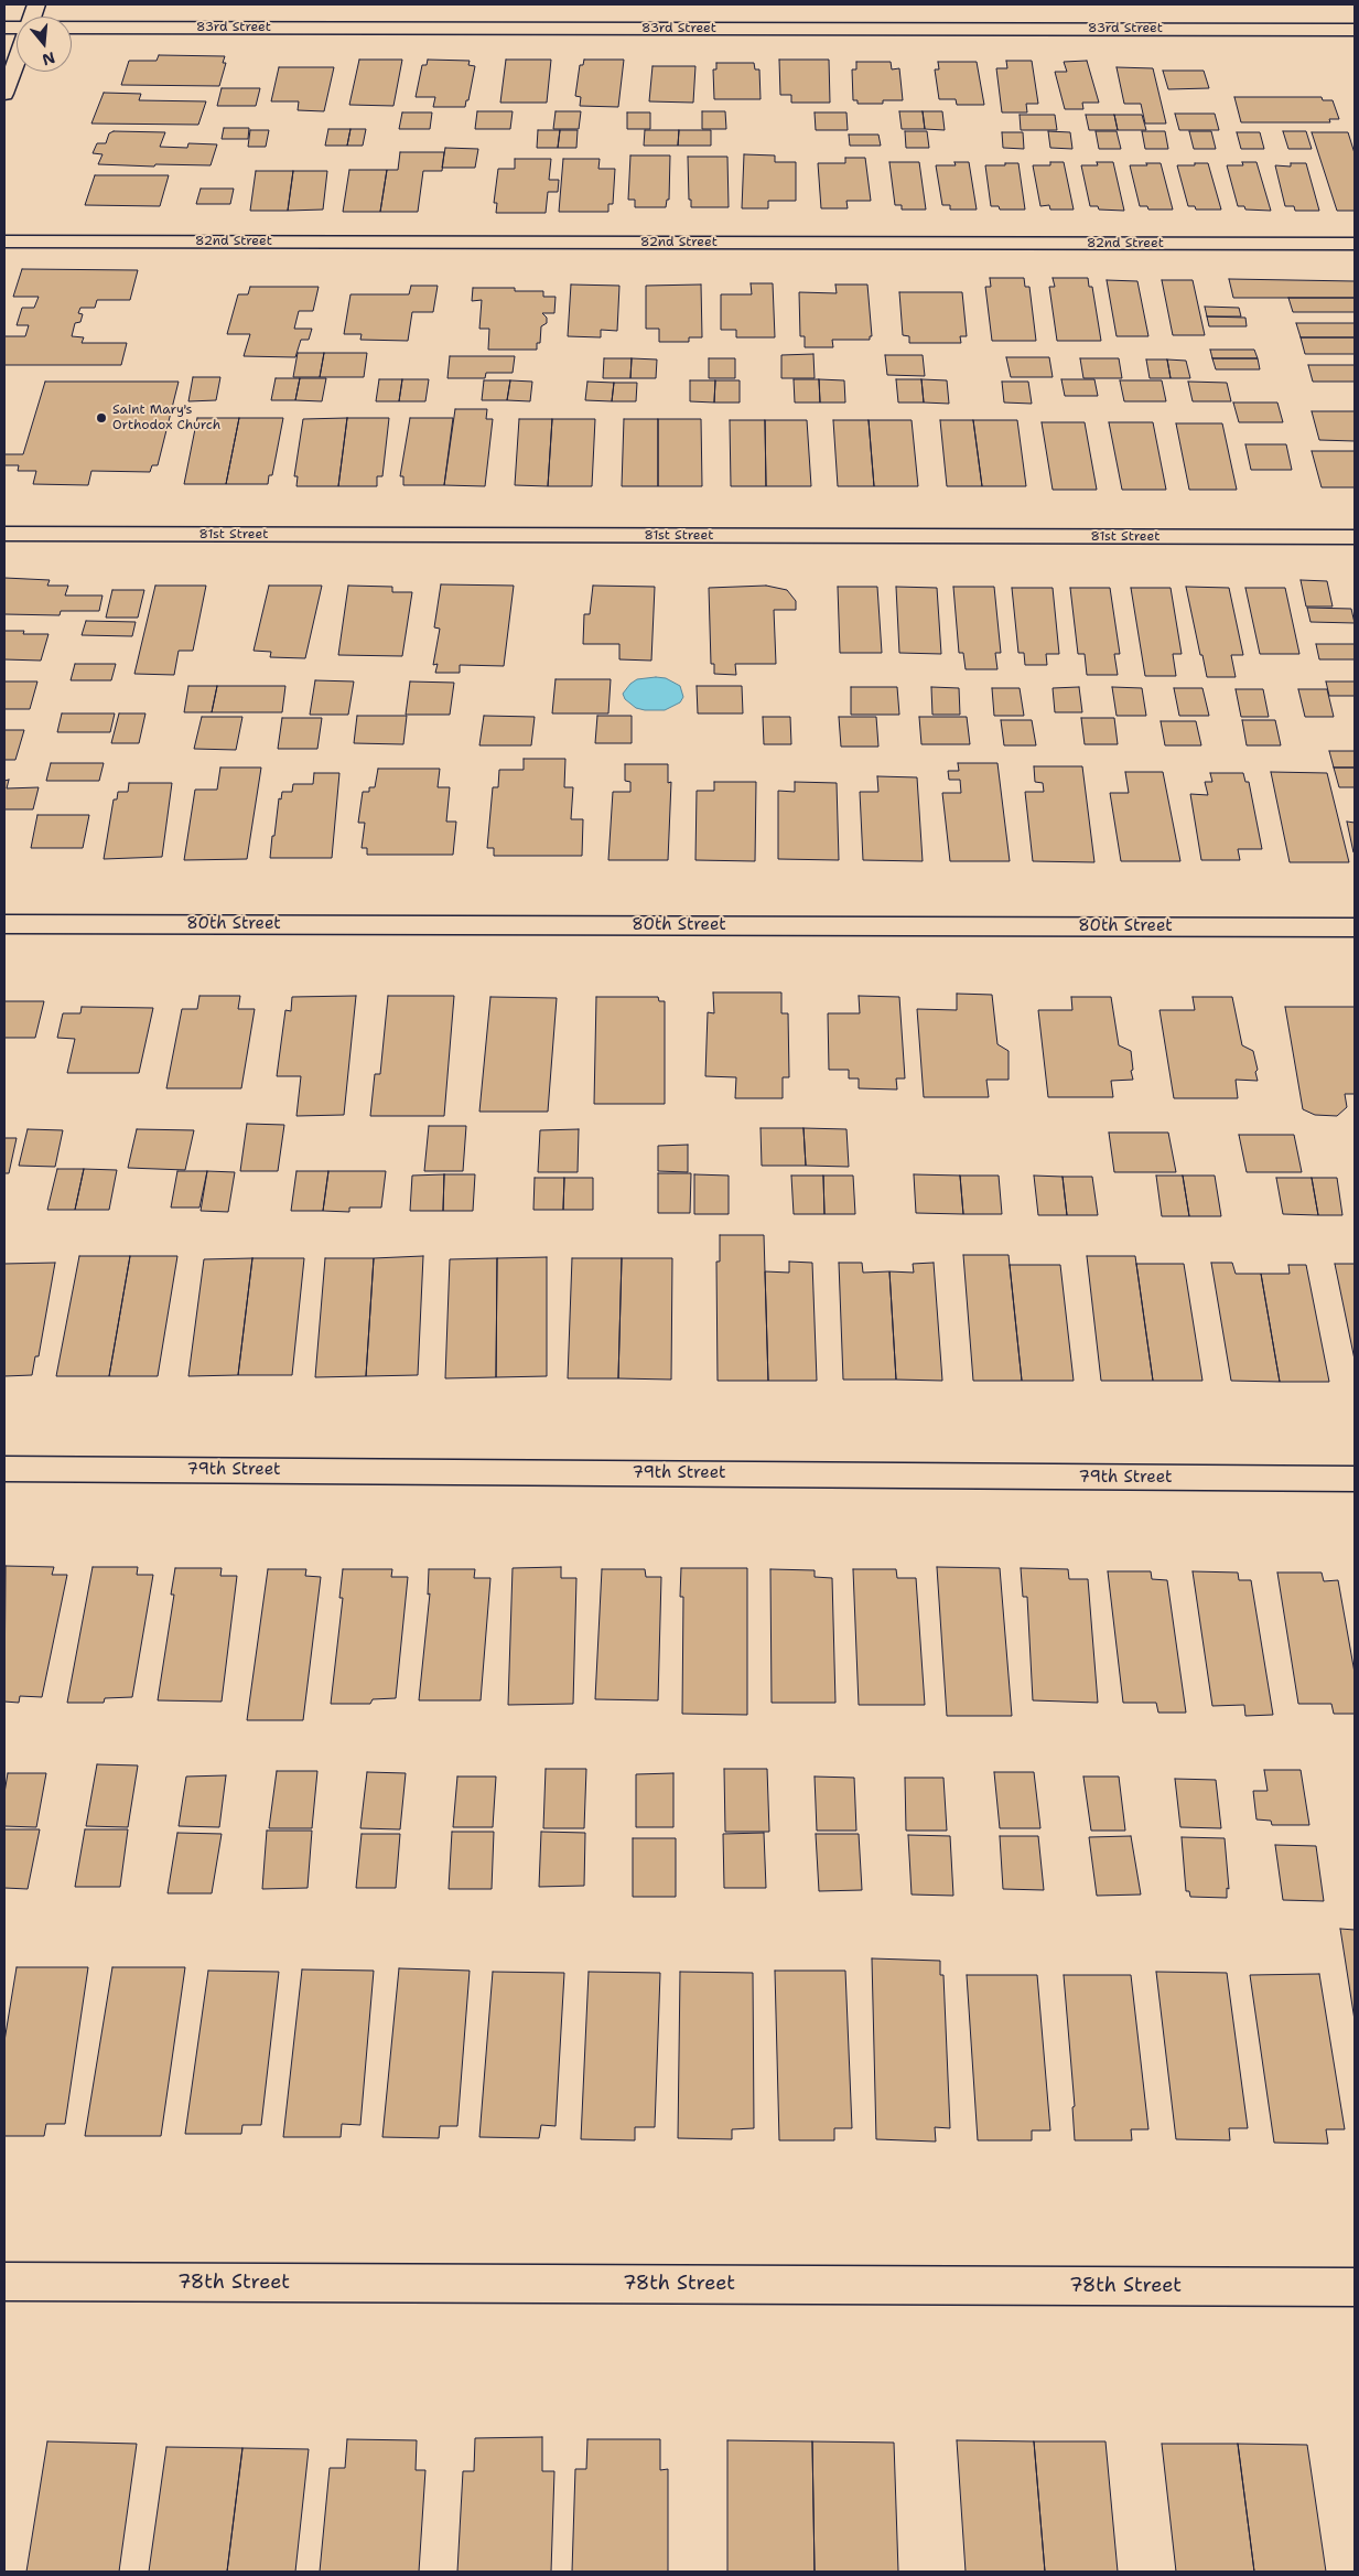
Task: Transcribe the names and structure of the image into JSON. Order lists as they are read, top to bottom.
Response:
{
  "streets": {
    "street": [
      "83rd Street",
      "82nd Street",
      "81st Street",
      "80th Street",
      "79th Street",
      "78th Street"
    ]
  },
  "places": ["Saint Mary's Orthodox Church"],
  "north": "bottom"
}
